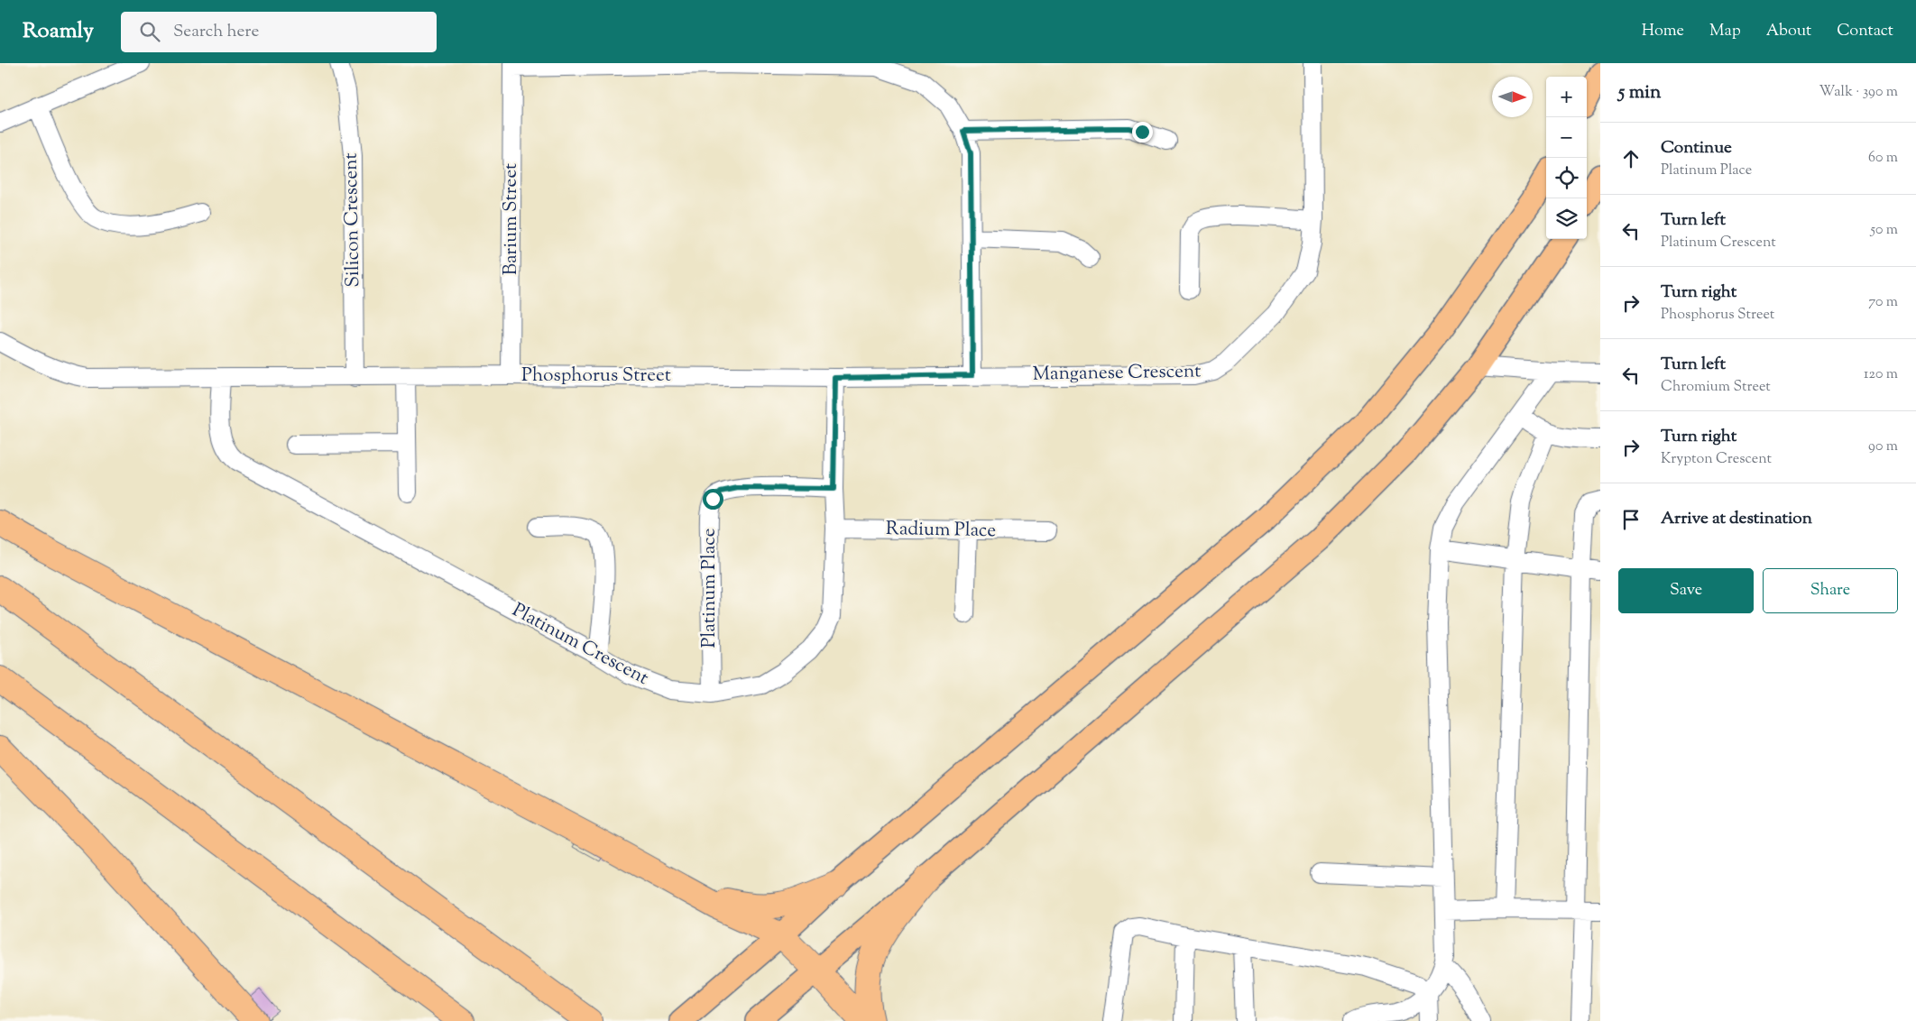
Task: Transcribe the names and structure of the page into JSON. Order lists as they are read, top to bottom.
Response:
{
  "streets": {
    "street": [
      "Barium Street",
      "Silicon Crescent",
      "Manganese Crescent",
      "Phosphorus Street",
      "Radium Place",
      "Platinum Place",
      "Platinum Crescent"
    ]
  },
  "crossings": [
    ["Barium Street", "Phosphorus Street"],
    ["Silicon Crescent", "Phosphorus Street"],
    ["Manganese Crescent", "Phosphorus Street"],
    ["Phosphorus Street", "Platinum Crescent"],
    ["Radium Place", "Platinum Crescent"],
    ["Platinum Place", "Platinum Crescent"]
  ],
  "north": "right",
  "page": {
    "header": "Roamly",
    "search": "Search here",
    "nav": [
      "Home",
      "Map",
      "About",
      "Contact"
    ],
    "heading": ["5 min", "Walk · 390 m"],
    "map_buttons": ["+", "−"],
    "list": [
      ["Continue", "Platinum Place", "60 m"],
      ["Turn left", "Platinum Crescent", "50 m"],
      ["Turn right", "Phosphorus Street", "70 m"],
      ["Turn left", "Chromium Street", "120 m"],
      ["Turn right", "Krypton Crescent", "90 m"],
      "Arrive at destination"
    ],
    "buttons": ["Save", "Share"]
  }
}
